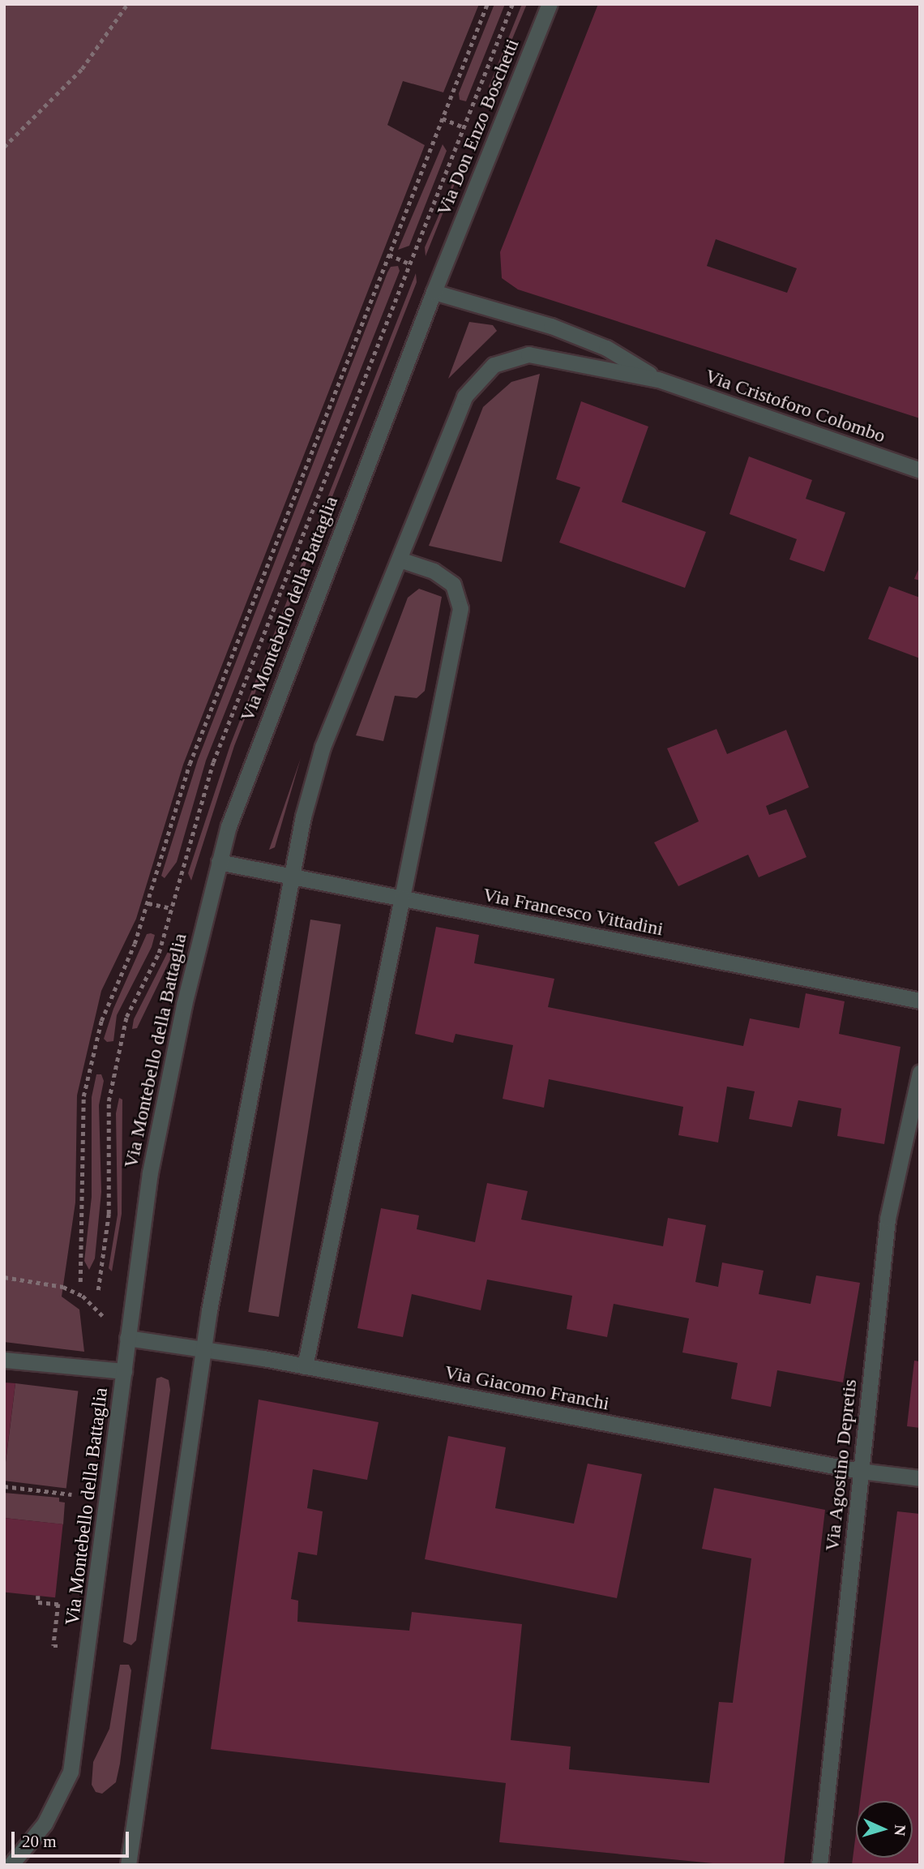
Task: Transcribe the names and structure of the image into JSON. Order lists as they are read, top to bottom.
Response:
{
  "streets": {
    "street": [
      "Via Don Enzo Boschetti",
      "Via Cristoforo Colombo",
      "Via Montebello della Battaglia",
      "Via Francesco Vittadini",
      "Via Giacomo Franchi",
      "Via Agostino Depretis"
    ]
  },
  "crossings": [
    ["Via Don Enzo Boschetti", "Via Montebello della Battaglia"],
    ["Via Cristoforo Colombo", "Via Montebello della Battaglia"],
    ["Via Montebello della Battaglia", "Via Francesco Vittadini"],
    ["Via Montebello della Battaglia", "Via Giacomo Franchi"],
    ["Via Giacomo Franchi", "Via Agostino Depretis"]
  ],
  "scale_bar": "20 m",
  "north": "right"
}
